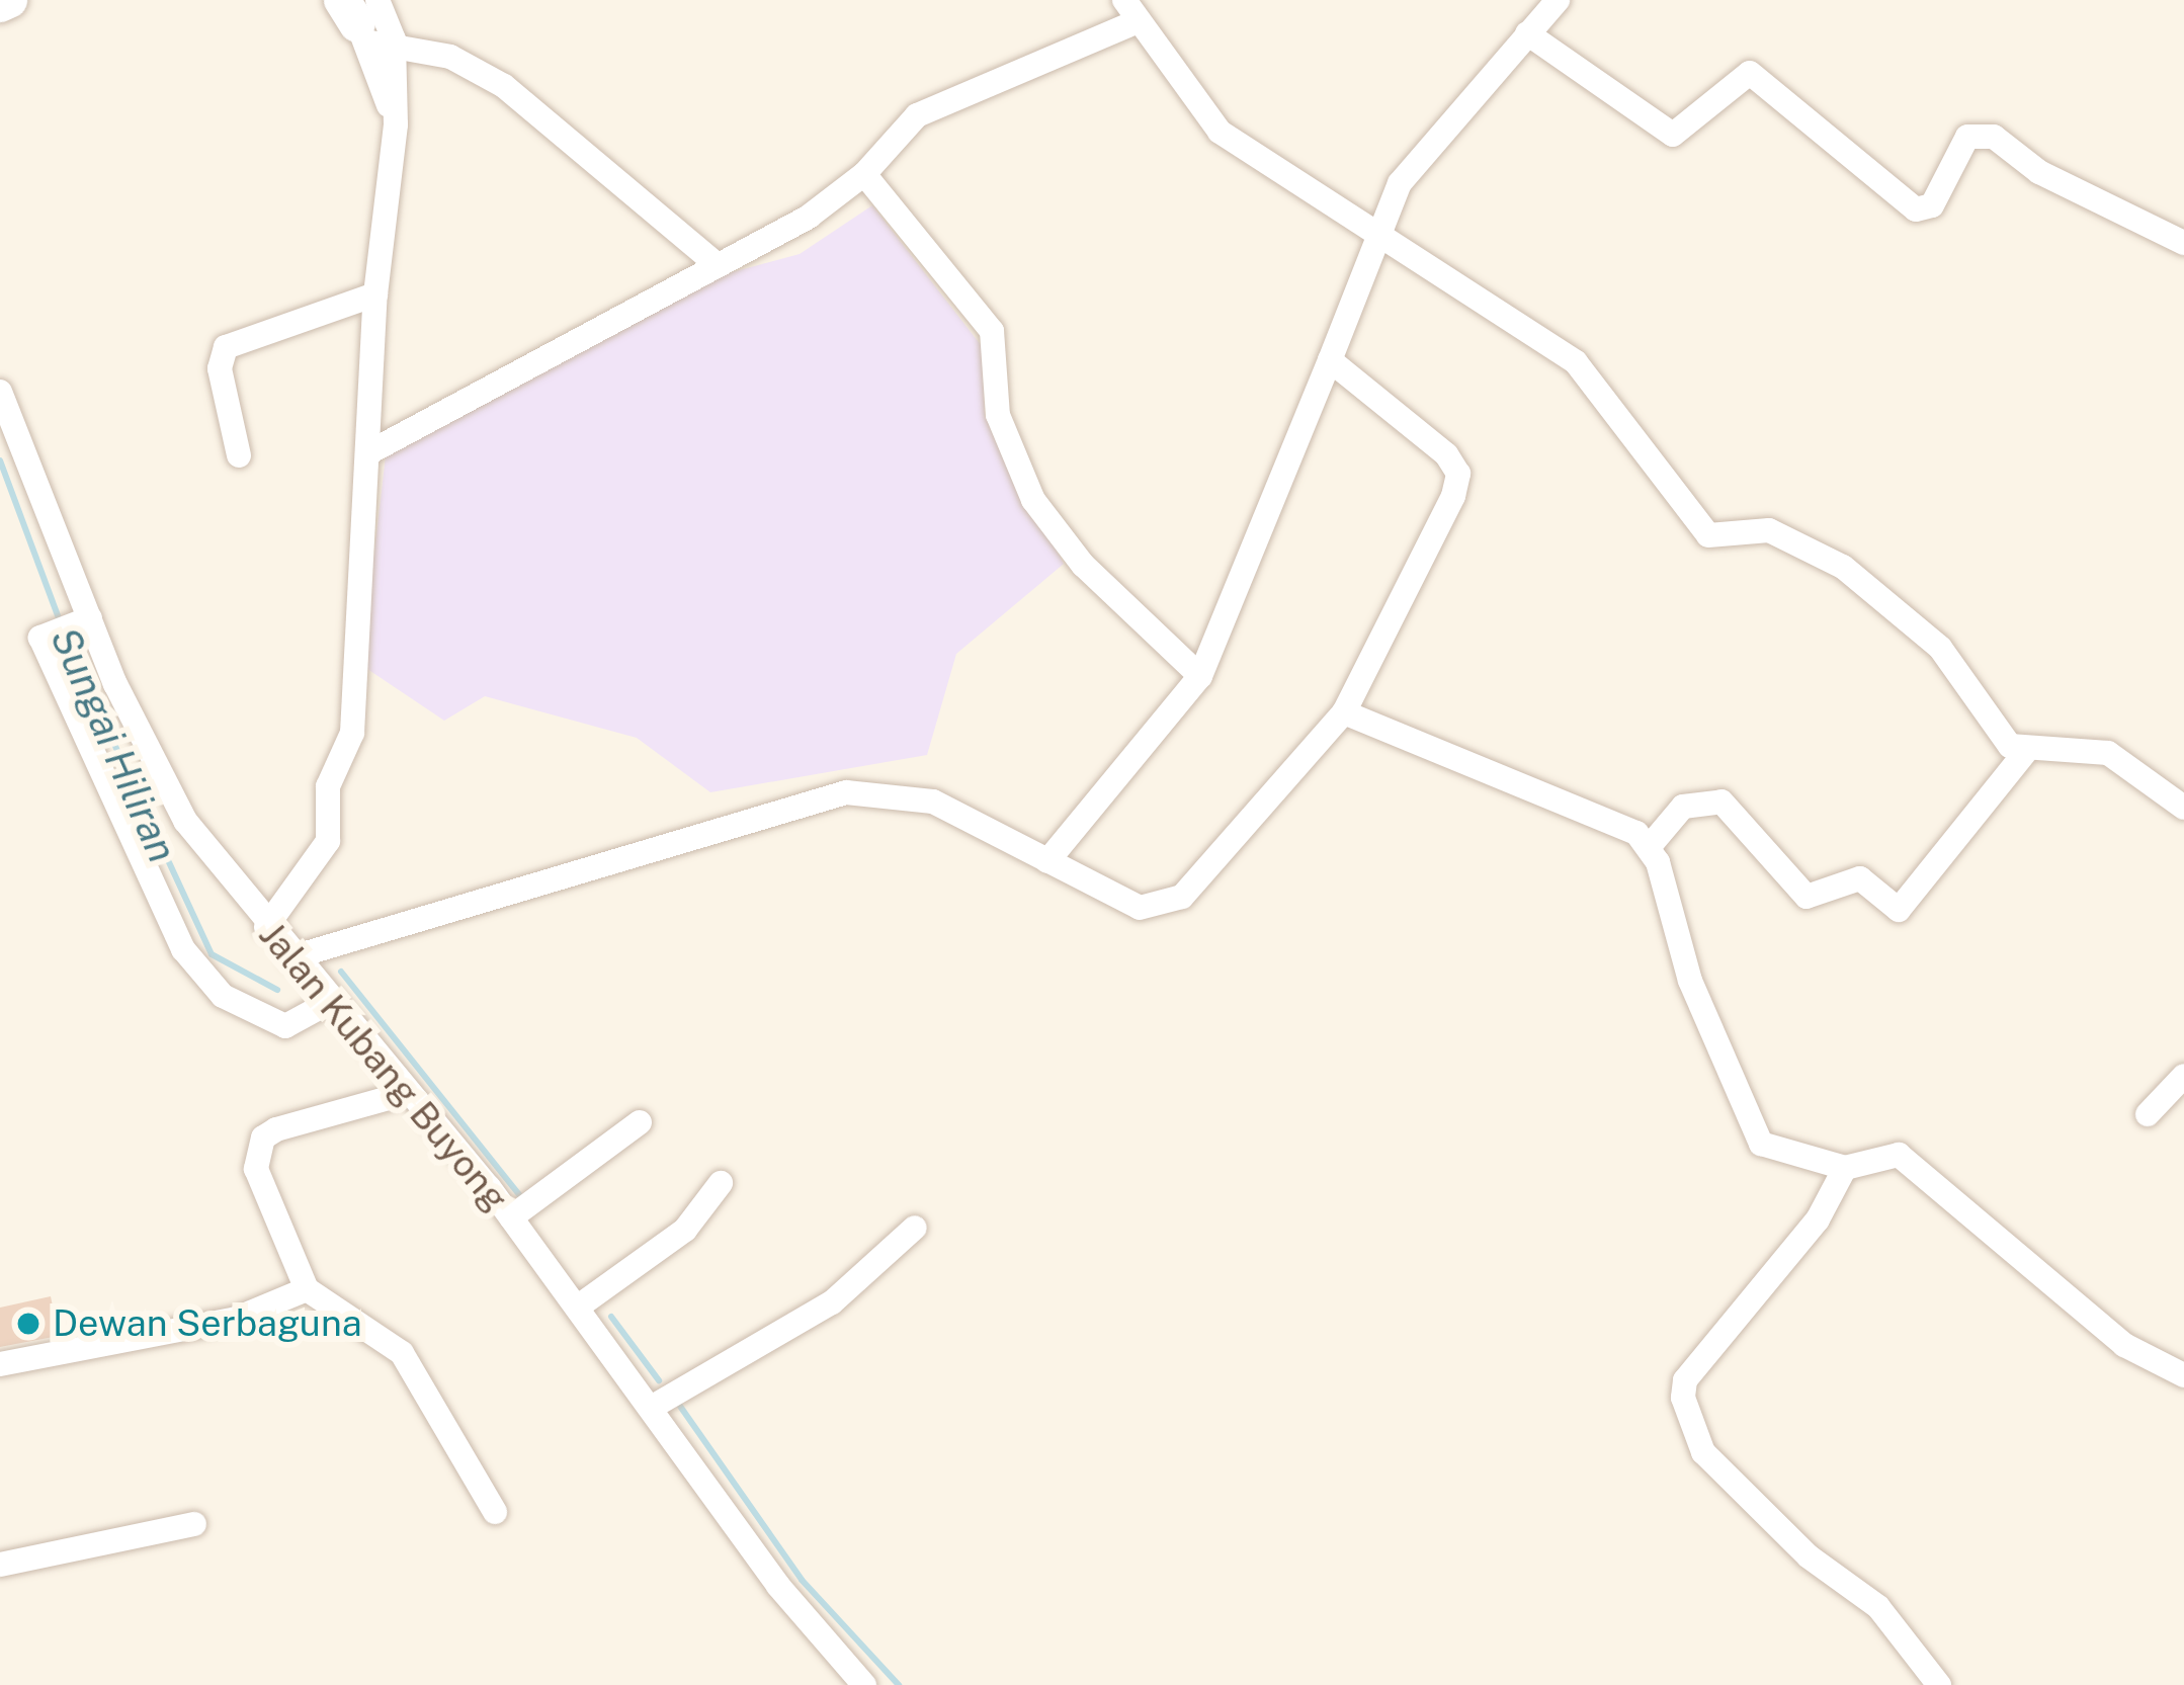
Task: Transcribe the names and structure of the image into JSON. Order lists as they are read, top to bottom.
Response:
{
  "streets": {
    "street": ["Jalan Kubang Buyong"]
  },
  "water": ["Sungai Hiliran"],
  "places": ["Dewan Serbaguna"]
}
